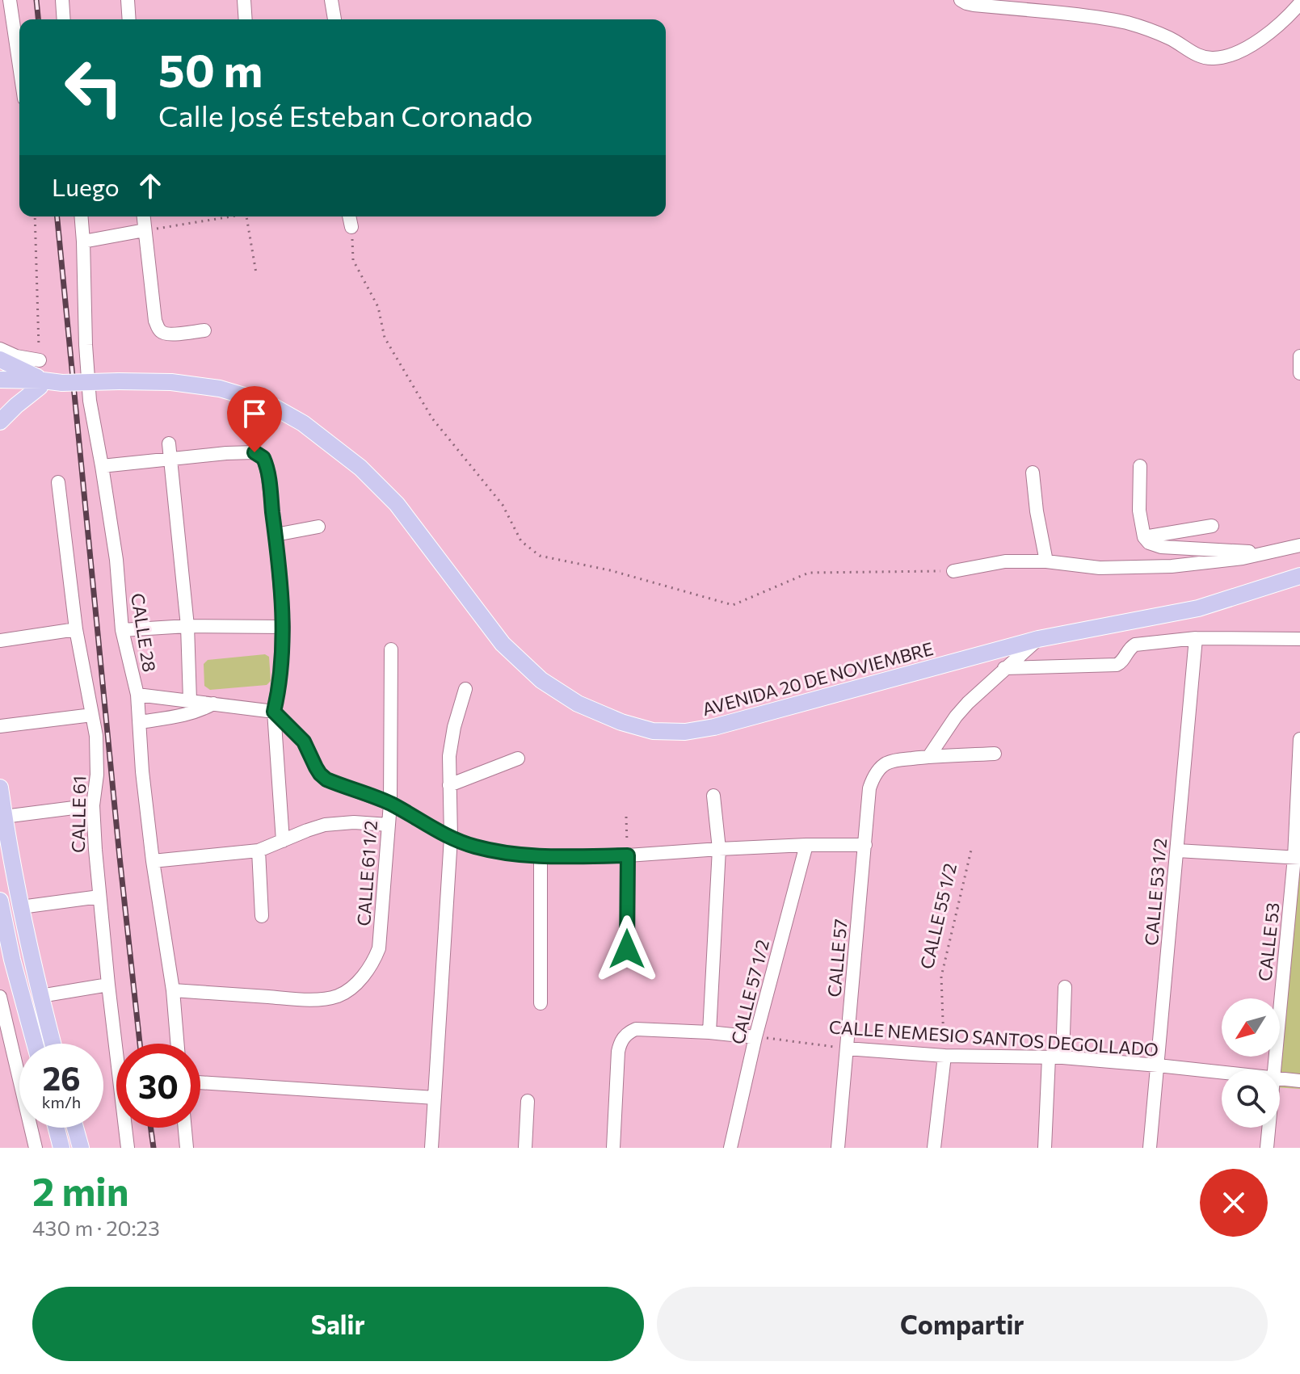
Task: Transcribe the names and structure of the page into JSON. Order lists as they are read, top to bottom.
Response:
{
  "streets": {
    "main road": ["AVENIDA 20 DE NOVIEMBRE"],
    "street": [
      "CALLE 28",
      "CALLE 61",
      "CALLE 61 1/2",
      "CALLE 53 1/2",
      "CALLE 53",
      "CALLE 57",
      "CALLE 57 1/2",
      "CALLE NEMESIO SANTOS DEGOLLADO"
    ],
    "path": ["CALLE 55 1/2"]
  },
  "crossings": [
    ["CALLE 28", "CALLE 61 1/2"],
    ["CALLE 53 1/2", "CALLE NEMESIO SANTOS DEGOLLADO"],
    ["CALLE 55 1/2", "CALLE NEMESIO SANTOS DEGOLLADO"],
    ["CALLE 57", "CALLE NEMESIO SANTOS DEGOLLADO"],
    ["CALLE 57 1/2", "CALLE NEMESIO SANTOS DEGOLLADO"]
  ],
  "north": "bottom left",
  "page": {
    "turn": ["50 m", "Calle José Esteban Coronado"],
    "then": "Luego",
    "speed": "26 km/h",
    "limit": "30",
    "heading": ["2 min", "430 m · 20:23"],
    "buttons": ["Salir", "Compartir"]
  }
}
